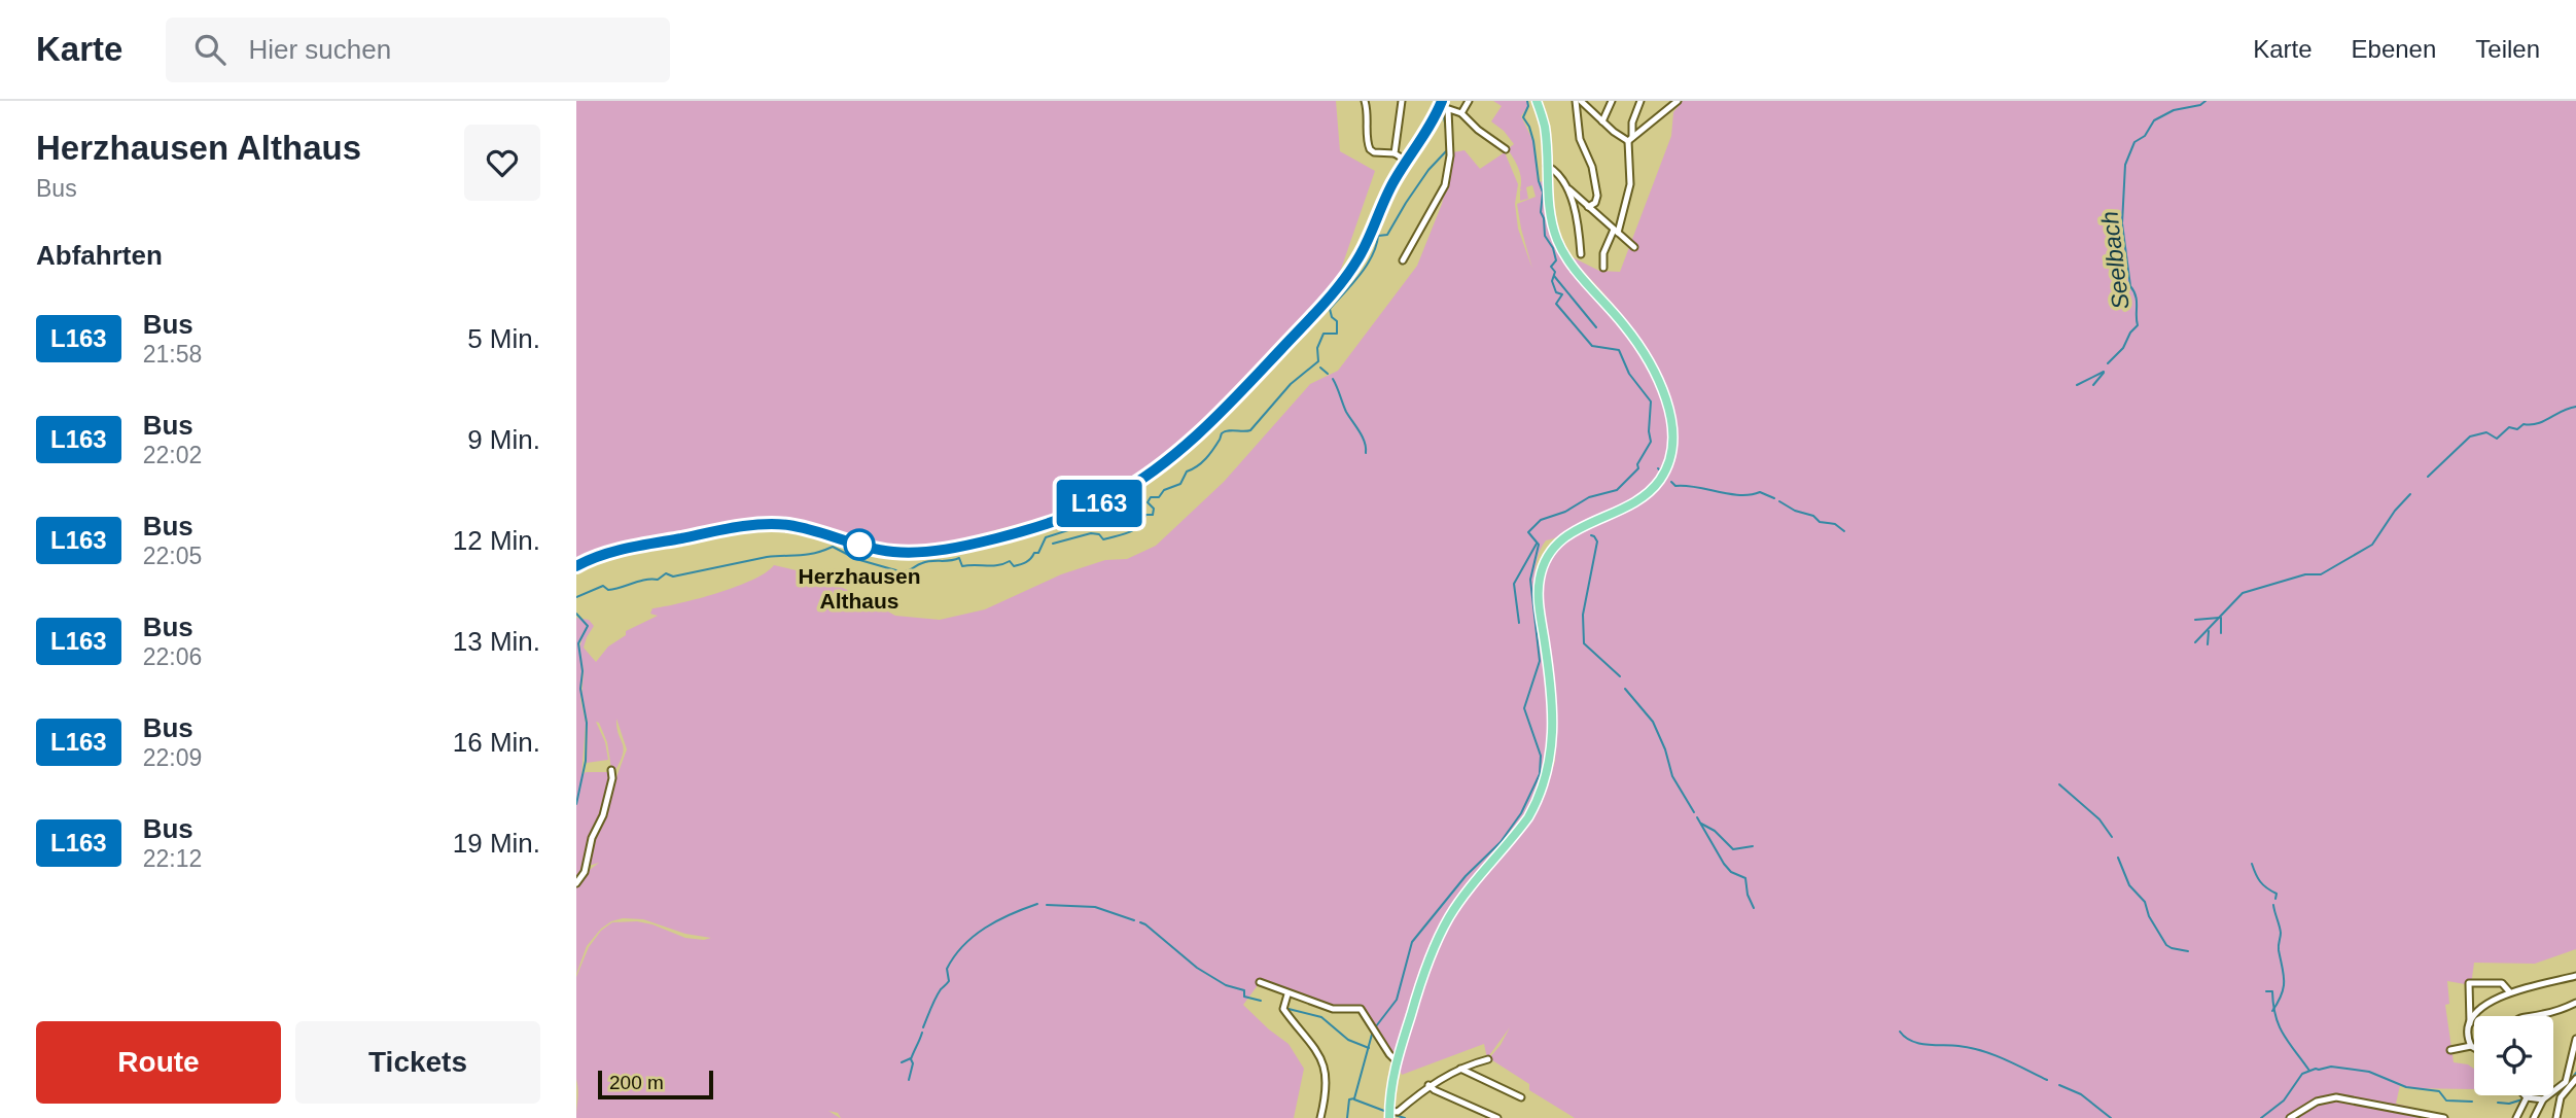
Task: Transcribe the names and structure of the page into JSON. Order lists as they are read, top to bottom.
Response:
{
  "water": ["Seelbach"],
  "places": ["Herzhausen Althaus"],
  "lines": ["bus line L163"],
  "scale_bar": "200 m",
  "page": {
    "header": "Karte",
    "search": "Hier suchen",
    "nav": ["Karte", "Ebenen", "Teilen"],
    "heading": [
      ["Herzhausen Althaus", "Bus"],
      "Abfahrten"
    ],
    "on_map": "L163",
    "list": [
      {
        "mark": "L163",
        "name": "Bus",
        "note": "21:58",
        "value": "5 Min."
      },
      {
        "mark": "L163",
        "name": "Bus",
        "note": "22:02",
        "value": "9 Min."
      },
      {
        "mark": "L163",
        "name": "Bus",
        "note": "22:05",
        "value": "12 Min."
      },
      {
        "mark": "L163",
        "name": "Bus",
        "note": "22:06",
        "value": "13 Min."
      },
      {
        "mark": "L163",
        "name": "Bus",
        "note": "22:09",
        "value": "16 Min."
      },
      {
        "mark": "L163",
        "name": "Bus",
        "note": "22:12",
        "value": "19 Min."
      }
    ],
    "buttons": ["Route", "Tickets"],
    "scale": "200 m"
  }
}
